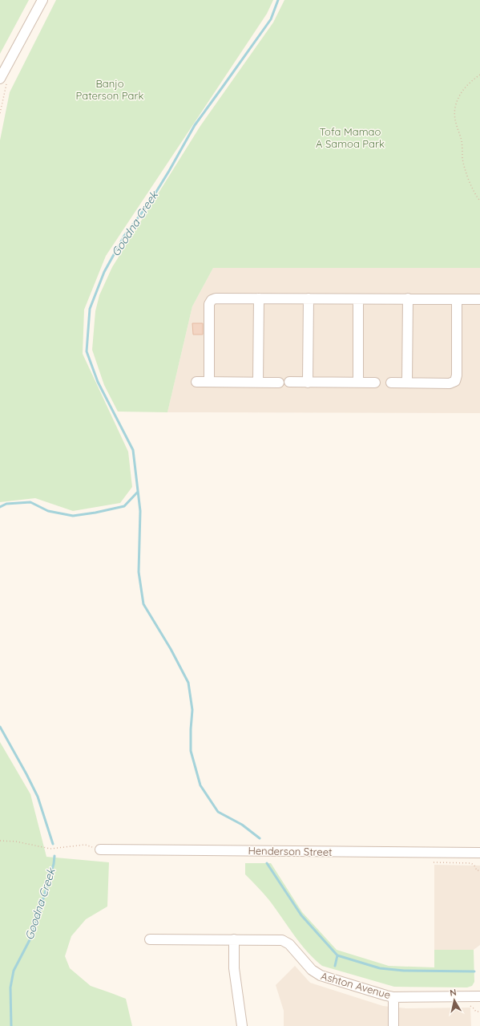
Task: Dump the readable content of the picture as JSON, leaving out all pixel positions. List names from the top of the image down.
{
  "streets": {
    "street": ["Henderson Street", "Ashton Avenue"]
  },
  "water": ["Goodna Creek"],
  "parks": ["Banjo Paterson Park", "Tofa Mamao A Samoa Park"],
  "north": "top"
}
